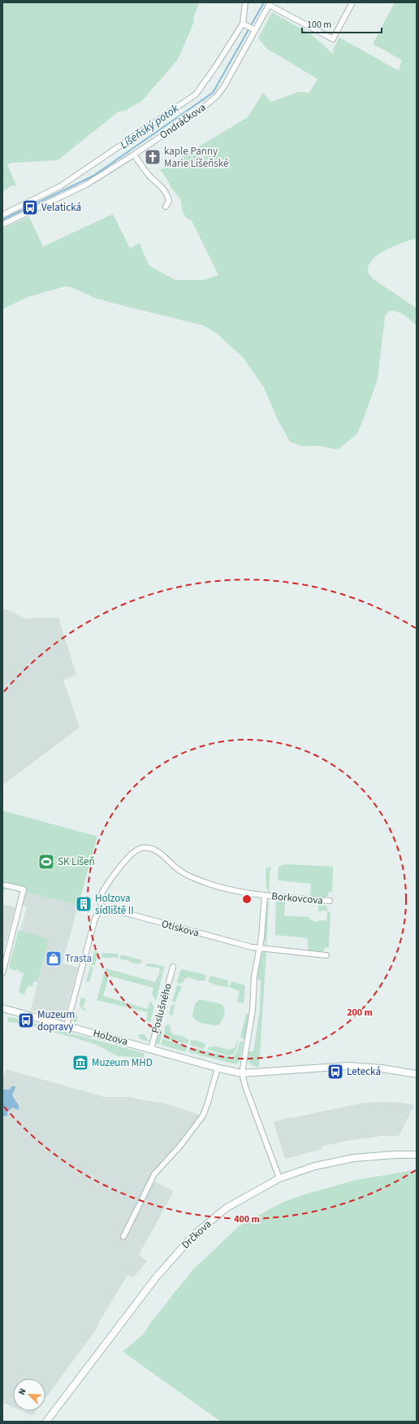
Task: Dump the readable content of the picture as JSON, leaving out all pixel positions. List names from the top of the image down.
{
  "streets": {
    "street": [
      "Ondráčkova",
      "Borkovcova",
      "Otiskova",
      "Poslušného",
      "Holzova",
      "Drčkova"
    ]
  },
  "crossings": [
    ["Borkovcova", "Otiskova"],
    ["Poslušného", "Holzova"]
  ],
  "water": ["Líšeňský potok"],
  "places": {
    "church": ["kaple Panny Marie Líšeňské"],
    "bus stop": ["Velatická", "Muzeum dopravy", "Letecká"],
    "sports": ["SK Líšeň"],
    "building": ["Holzova sídliště II"],
    "shop": ["Trasta"],
    "museum": ["Muzeum MHD"]
  },
  "scale_bar": "100 m",
  "north": "top left",
  "rings": ["200 m", "400 m"]
}
